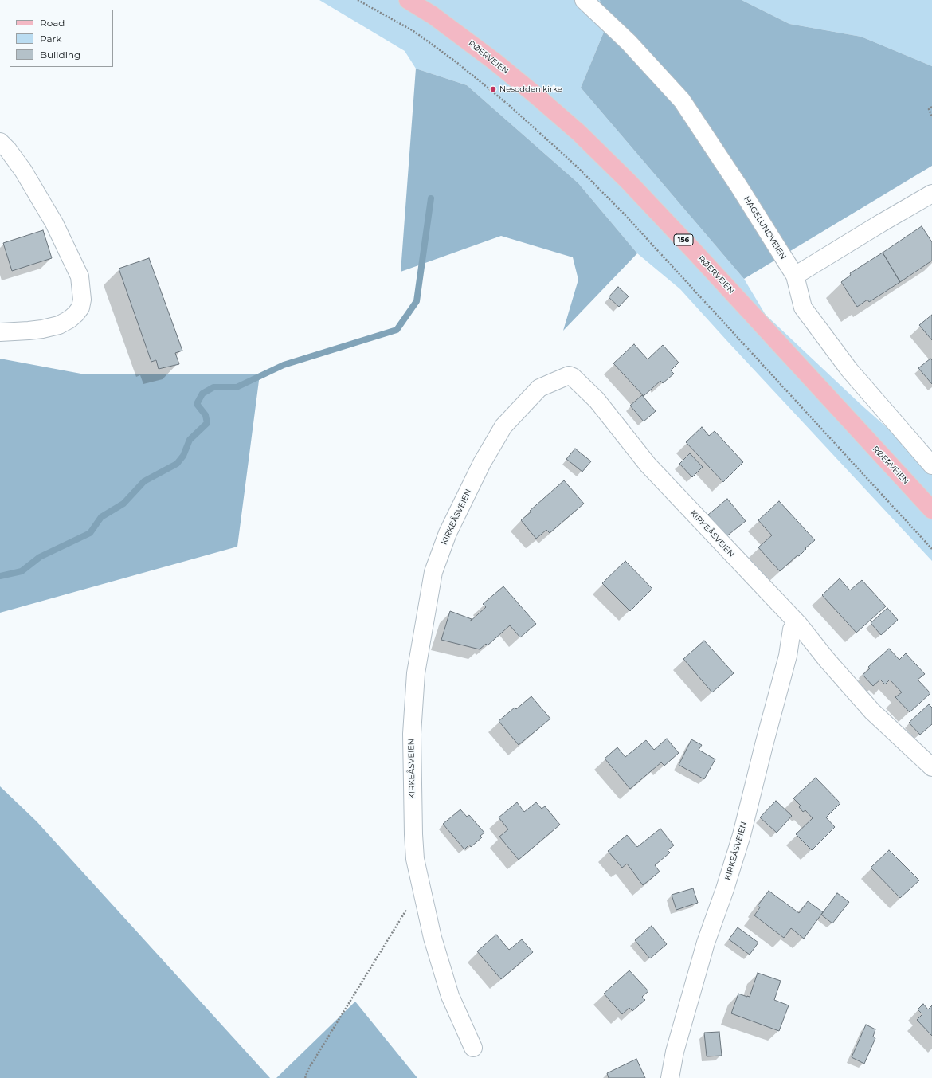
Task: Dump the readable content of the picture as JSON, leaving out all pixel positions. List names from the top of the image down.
{
  "streets": {
    "main road": ["RØERVEIEN", "156"],
    "street": ["HAGELUNDVEIEN", "KIRKEÅSVEIEN"]
  },
  "places": ["Nesodden kirke"],
  "legend": ["Road", "Park", "Building"]
}
